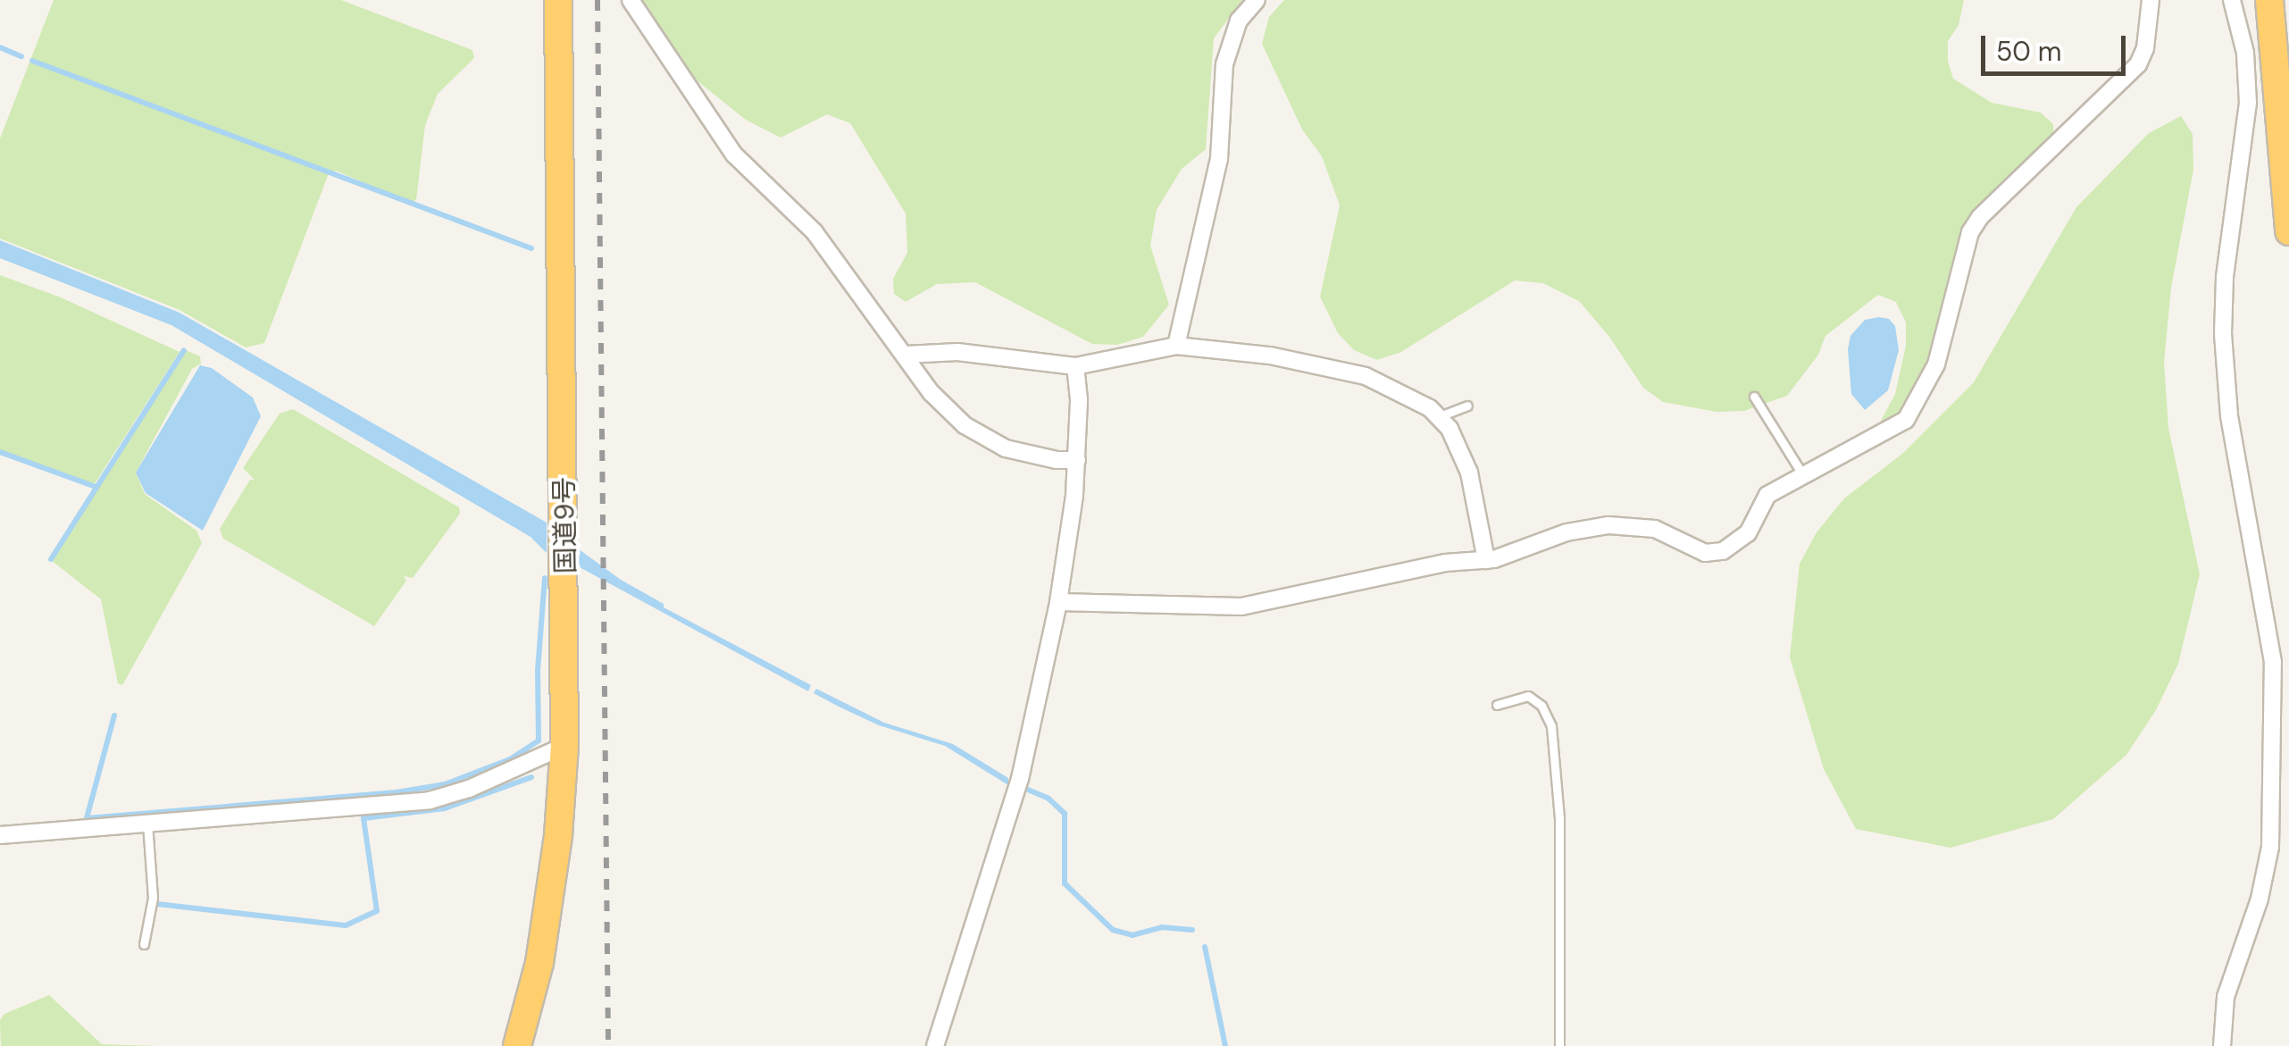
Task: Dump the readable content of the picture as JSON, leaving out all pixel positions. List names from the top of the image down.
{
  "streets": {
    "highway": ["国道9号"]
  },
  "scale_bar": "50 m"
}
